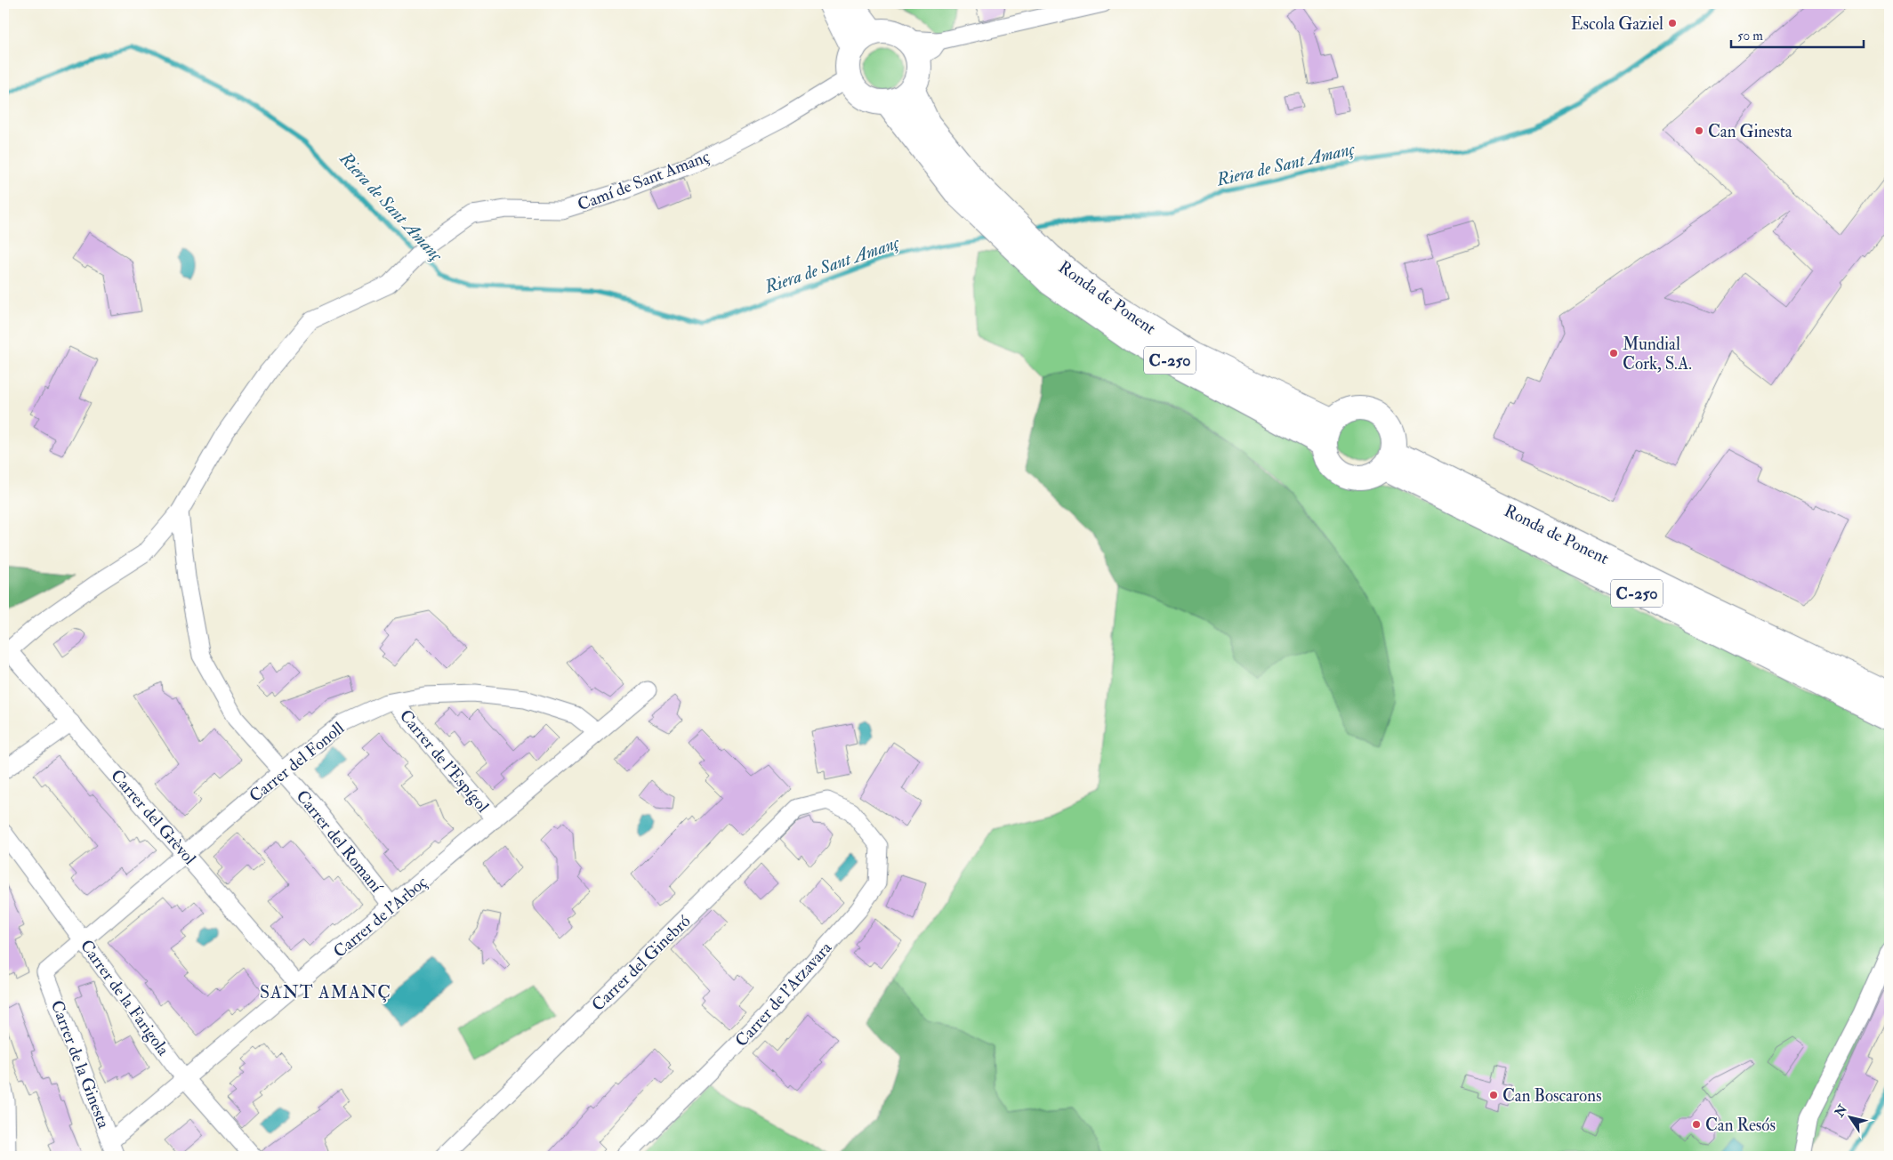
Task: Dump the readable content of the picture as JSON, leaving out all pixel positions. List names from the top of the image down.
{
  "streets": {
    "main road": ["Ronda de Ponent", "C-250"],
    "street": [
      "Camí de Sant Amanç",
      "Carrer de l'Espígol",
      "Carrer del Fonoll",
      "Carrer del Grèvol",
      "Carrer del Romaní",
      "Carrer de l'Arboç",
      "Carrer del Ginebró",
      "Carrer de l'Atzavara",
      "Carrer de la Farigola",
      "Carrer de la Ginesta"
    ]
  },
  "crossings": [
    ["Camí de Sant Amanç", "C-250"],
    ["Camí de Sant Amanç", "Carrer del Grèvol"],
    ["Camí de Sant Amanç", "Carrer del Romaní"],
    ["Ronda de Ponent", "C-250"],
    ["Carrer de l'Espígol", "Carrer del Fonoll"],
    ["Carrer de l'Espígol", "Carrer de l'Arboç"],
    ["Carrer del Fonoll", "Carrer del Grèvol"],
    ["Carrer del Fonoll", "Carrer del Romaní"],
    ["Carrer del Fonoll", "Carrer de l'Arboç"],
    ["Carrer del Fonoll", "Carrer de la Farigola"],
    ["Carrer del Fonoll", "Carrer de la Ginesta"],
    ["Carrer del Grèvol", "Carrer de l'Arboç"],
    ["Carrer del Romaní", "Carrer de l'Arboç"],
    ["Carrer de l'Arboç", "Carrer de la Farigola"],
    ["Carrer de l'Arboç", "Carrer de la Ginesta"],
    ["Carrer del Ginebró", "Carrer de l'Atzavara"]
  ],
  "districts": ["SANT AMANÇ"],
  "water": ["Riera de Sant Amanç"],
  "places": [
    "Escola Gaziel",
    "Can Ginesta",
    "Mundial Cork, S.A.",
    "Can Boscarons",
    "Can Resós"
  ],
  "scale_bar": "50 m",
  "north": "top left"
}
